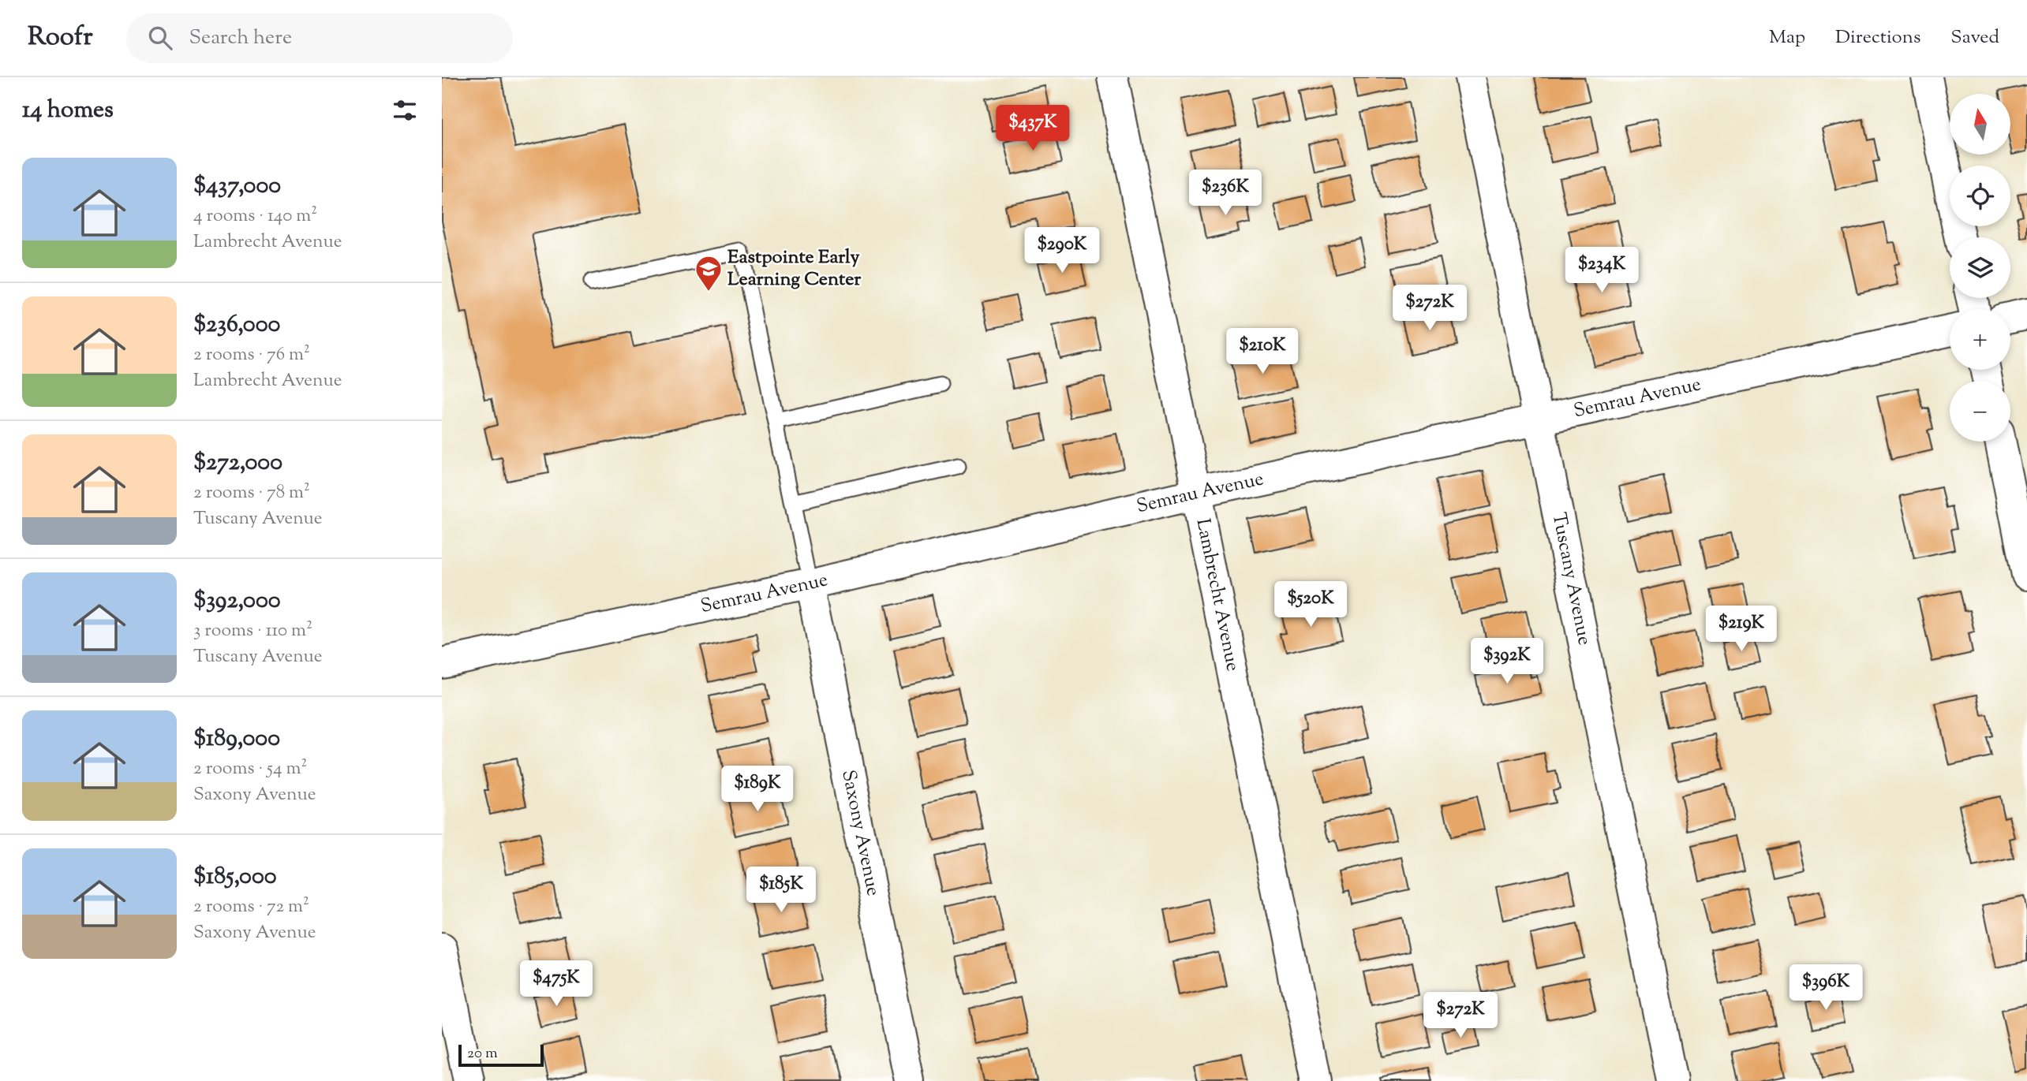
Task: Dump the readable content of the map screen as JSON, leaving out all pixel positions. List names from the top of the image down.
{
  "streets": {
    "street": [
      "Semrau Avenue",
      "Tuscany Avenue",
      "Lambrecht Avenue",
      "Saxony Avenue"
    ]
  },
  "crossings": [
    ["Semrau Avenue", "Tuscany Avenue"],
    ["Semrau Avenue", "Lambrecht Avenue"],
    ["Semrau Avenue", "Saxony Avenue"]
  ],
  "places": {
    "school or university": ["Eastpointe Early Learning Center"]
  },
  "scale_bar": "20 m",
  "north": "top",
  "page": {
    "header": "Roofr",
    "search": "Search here",
    "nav": ["Map", "Directions", "Saved"],
    "heading": "14 homes",
    "map_buttons": ["+", "−"],
    "price": [
      "$437K",
      "$236K",
      "$290K",
      "$234K",
      "$272K",
      "$210K",
      "$520K",
      "$219K",
      "$392K",
      "$189K",
      "$185K",
      "$475K",
      "$396K",
      "$272K"
    ],
    "list": [
      {
        "name": "$437,000",
        "note": "4 rooms · 140 m² · Lambrecht Avenue"
      },
      {
        "name": "$236,000",
        "note": "2 rooms · 76 m² · Lambrecht Avenue"
      },
      {
        "name": "$272,000",
        "note": "2 rooms · 78 m² · Tuscany Avenue"
      },
      {
        "name": "$392,000",
        "note": "3 rooms · 110 m² · Tuscany Avenue"
      },
      {
        "name": "$189,000",
        "note": "2 rooms · 54 m² · Saxony Avenue"
      },
      {
        "name": "$185,000",
        "note": "2 rooms · 72 m² · Saxony Avenue"
      }
    ],
    "scale": "20 m"
  }
}
